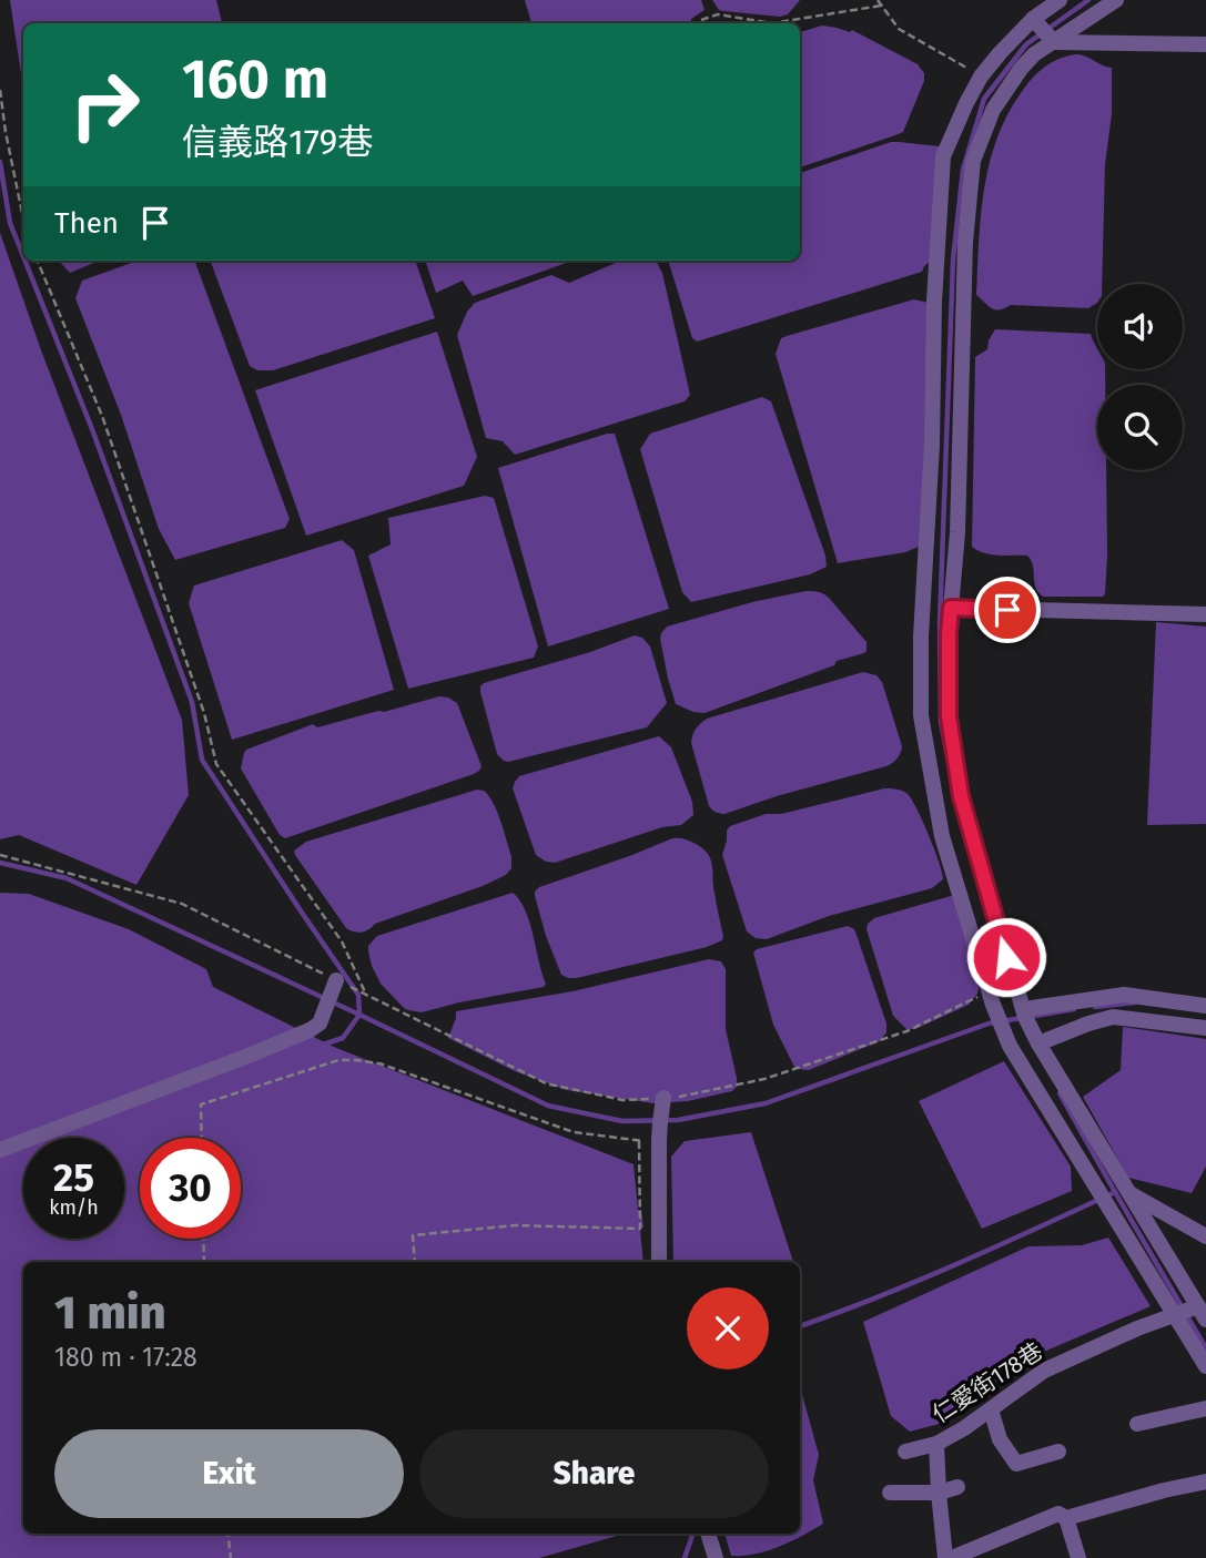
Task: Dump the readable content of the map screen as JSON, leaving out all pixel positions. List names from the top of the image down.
{
  "streets": {
    "street": ["仁愛街178巷"]
  },
  "page": {
    "turn": ["160 m", "信義路179巷"],
    "then": "Then",
    "speed": "25 km/h",
    "limit": "30",
    "heading": ["1 min", "180 m · 17:28"],
    "buttons": ["Exit", "Share"]
  }
}
